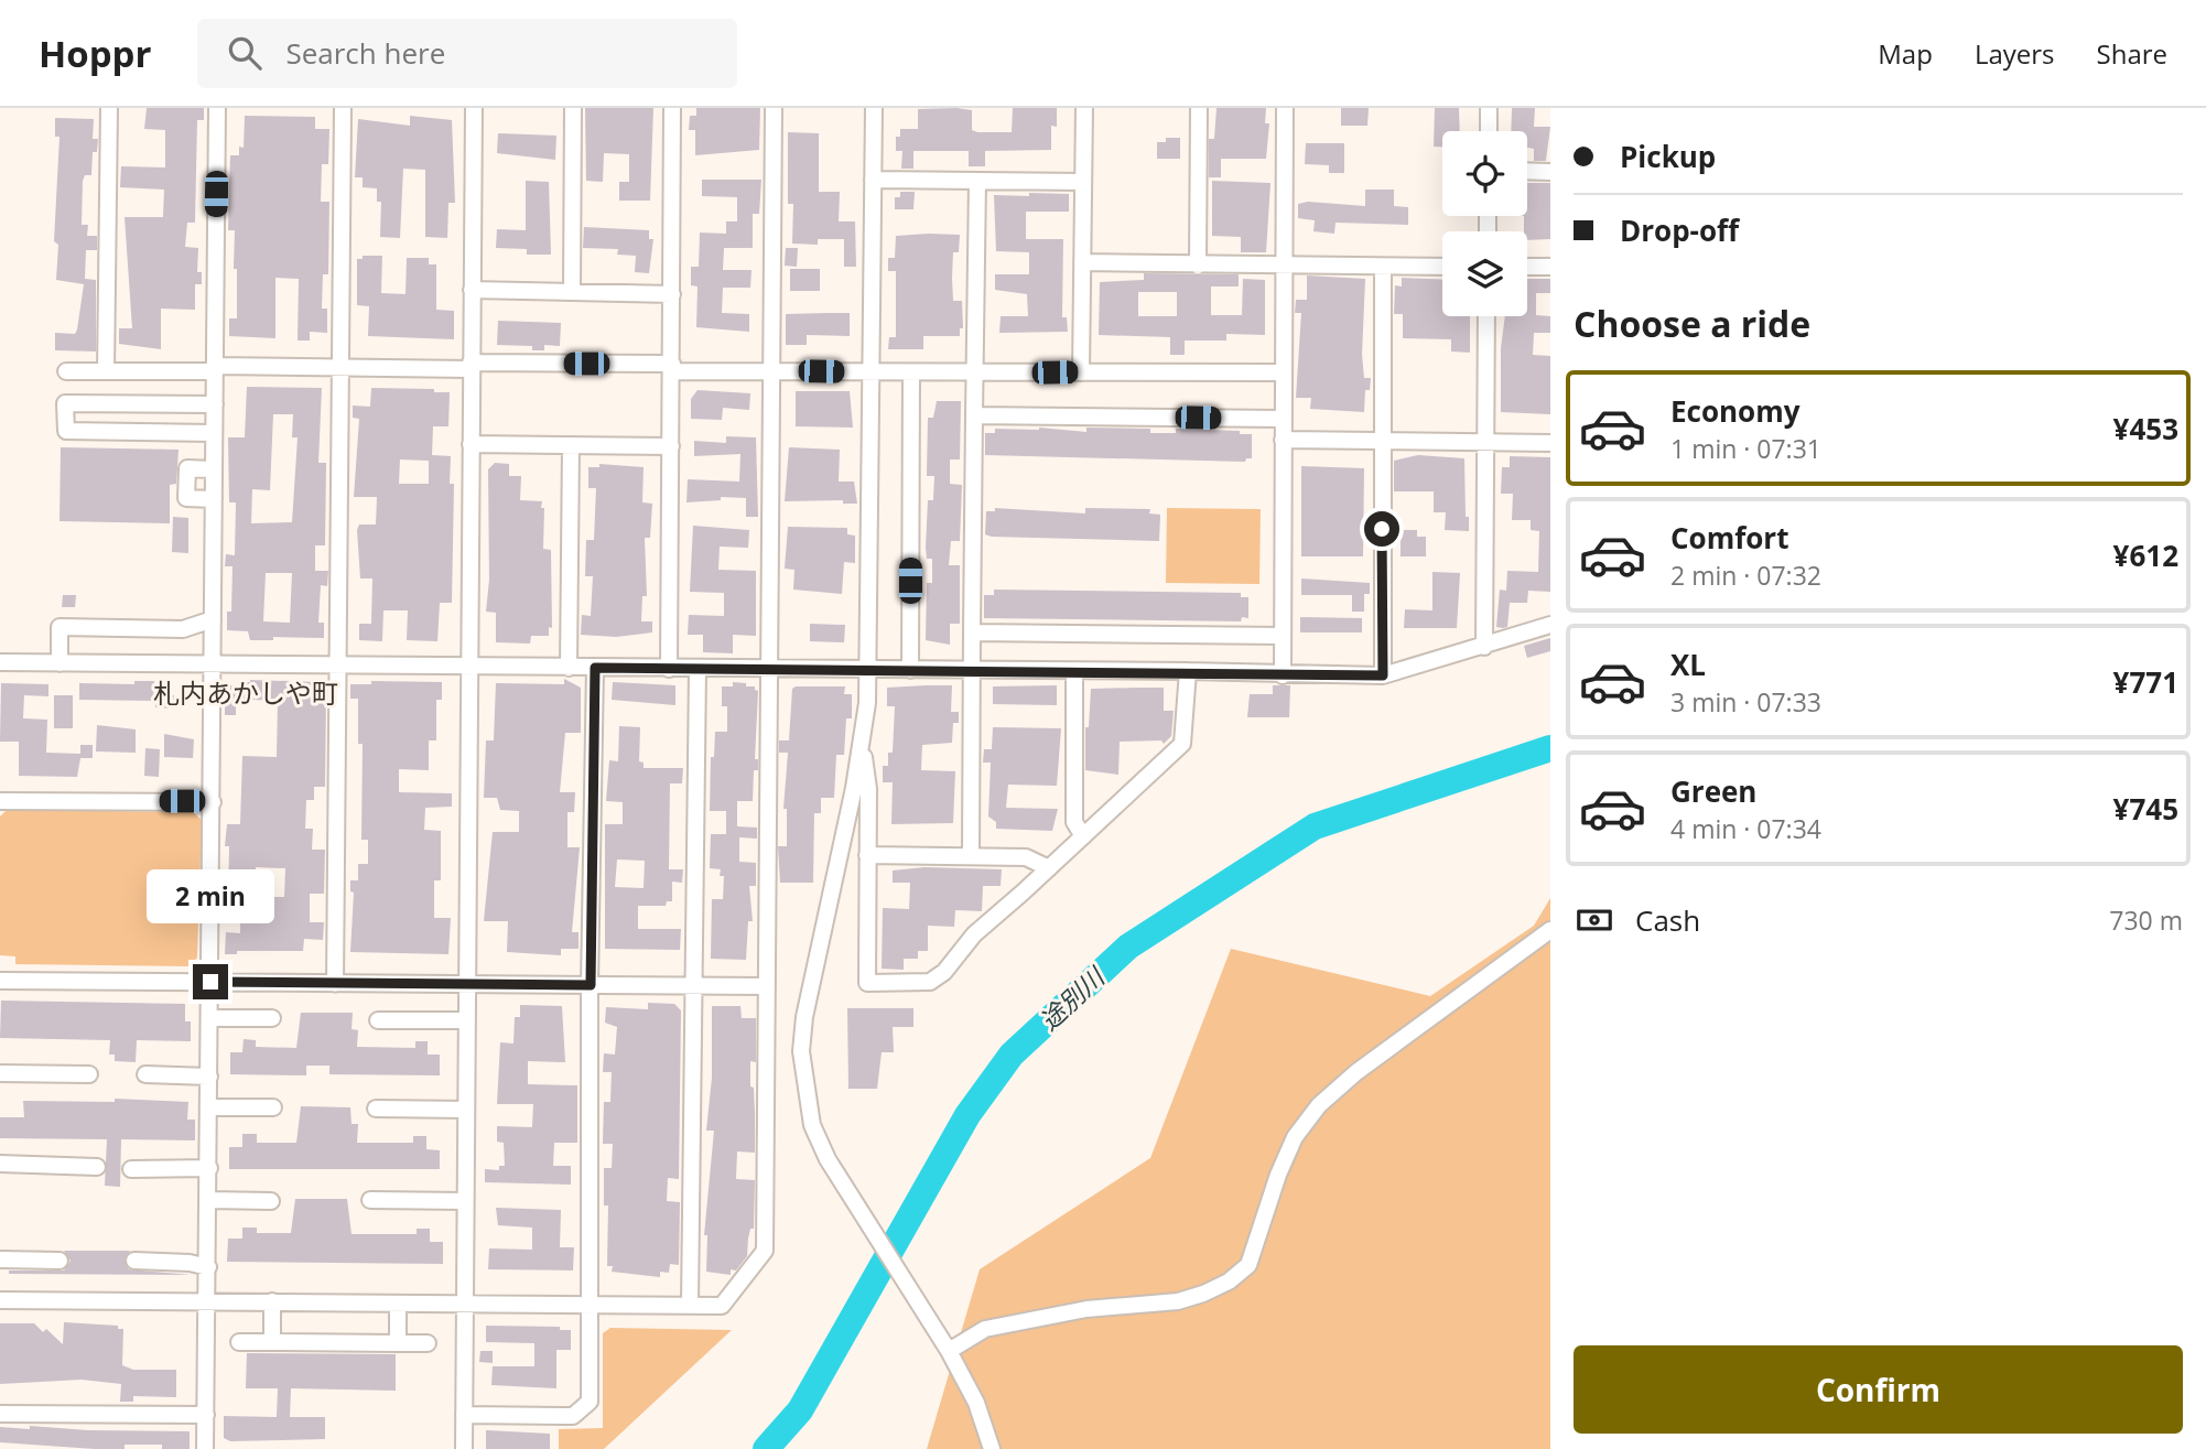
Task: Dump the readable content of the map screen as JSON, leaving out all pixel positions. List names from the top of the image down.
{
  "districts": ["札内あかしや町"],
  "water": ["途別川"],
  "page": {
    "header": "Hoppr",
    "search": "Search here",
    "nav": ["Map", "Layers", "Share"],
    "banner": ["Pickup", "Drop-off"],
    "heading": "Choose a ride",
    "list": [
      {
        "name": "Economy",
        "note": "1 min · 07:31",
        "value": "¥453"
      },
      {
        "name": "Comfort",
        "note": "2 min · 07:32",
        "value": "¥612"
      },
      {
        "name": "XL",
        "note": "3 min · 07:33",
        "value": "¥771"
      },
      {
        "name": "Green",
        "note": "4 min · 07:34",
        "value": "¥745"
      }
    ],
    "bubble": "2 min",
    "pay": ["Cash", "730 m"],
    "buttons": "Confirm"
  }
}
